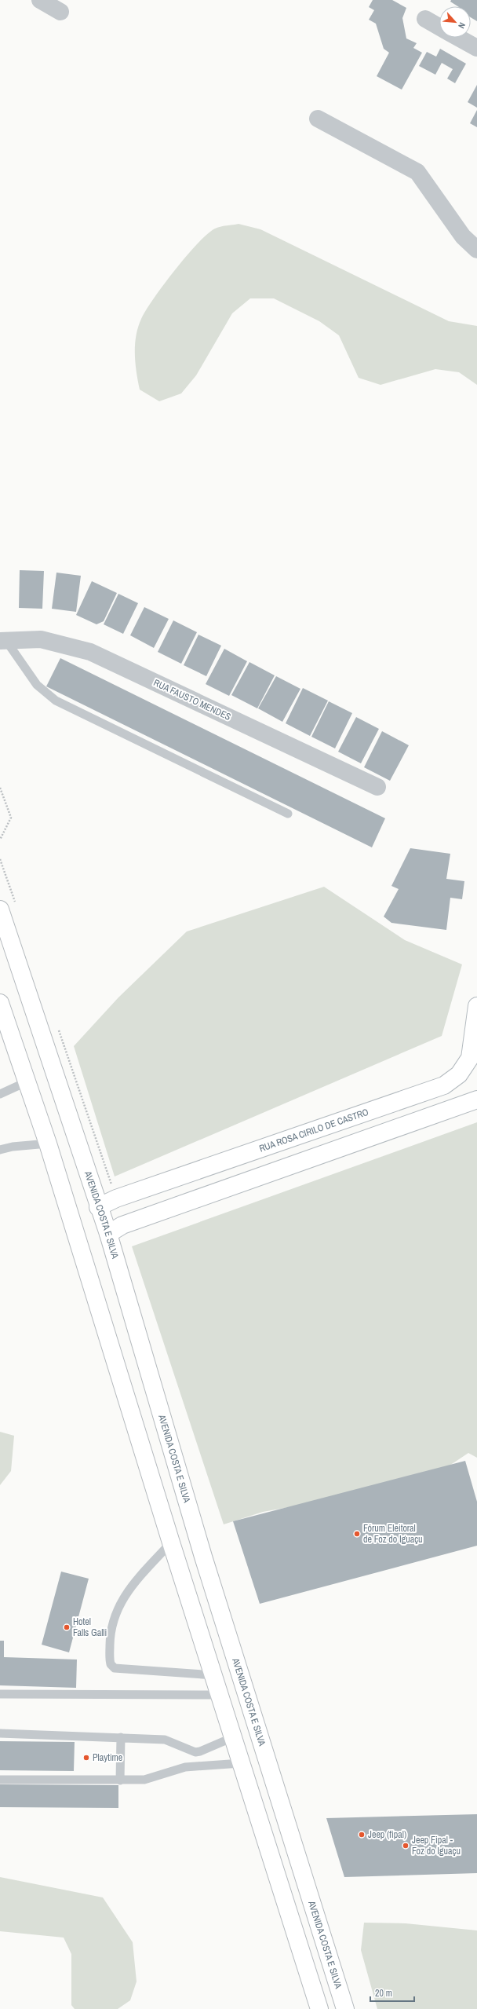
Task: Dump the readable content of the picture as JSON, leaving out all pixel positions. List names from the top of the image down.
{
  "streets": {
    "main road": ["RUA ROSA CIRILO DE CASTRO", "AVENIDA COSTA E SILVA"],
    "street": ["RUA FAUSTO MENDES"]
  },
  "crossings": [
    ["RUA ROSA CIRILO DE CASTRO", "AVENIDA COSTA E SILVA"]
  ],
  "places": [
    "Fórum Eleitoral de Foz do Iguaçu",
    "Hotel Falls Galli",
    "Playtime",
    "Jeep (fipal)",
    "Jeep Fipal - Foz do Iguaçu"
  ],
  "scale_bar": "20 m",
  "north": "bottom right"
}
